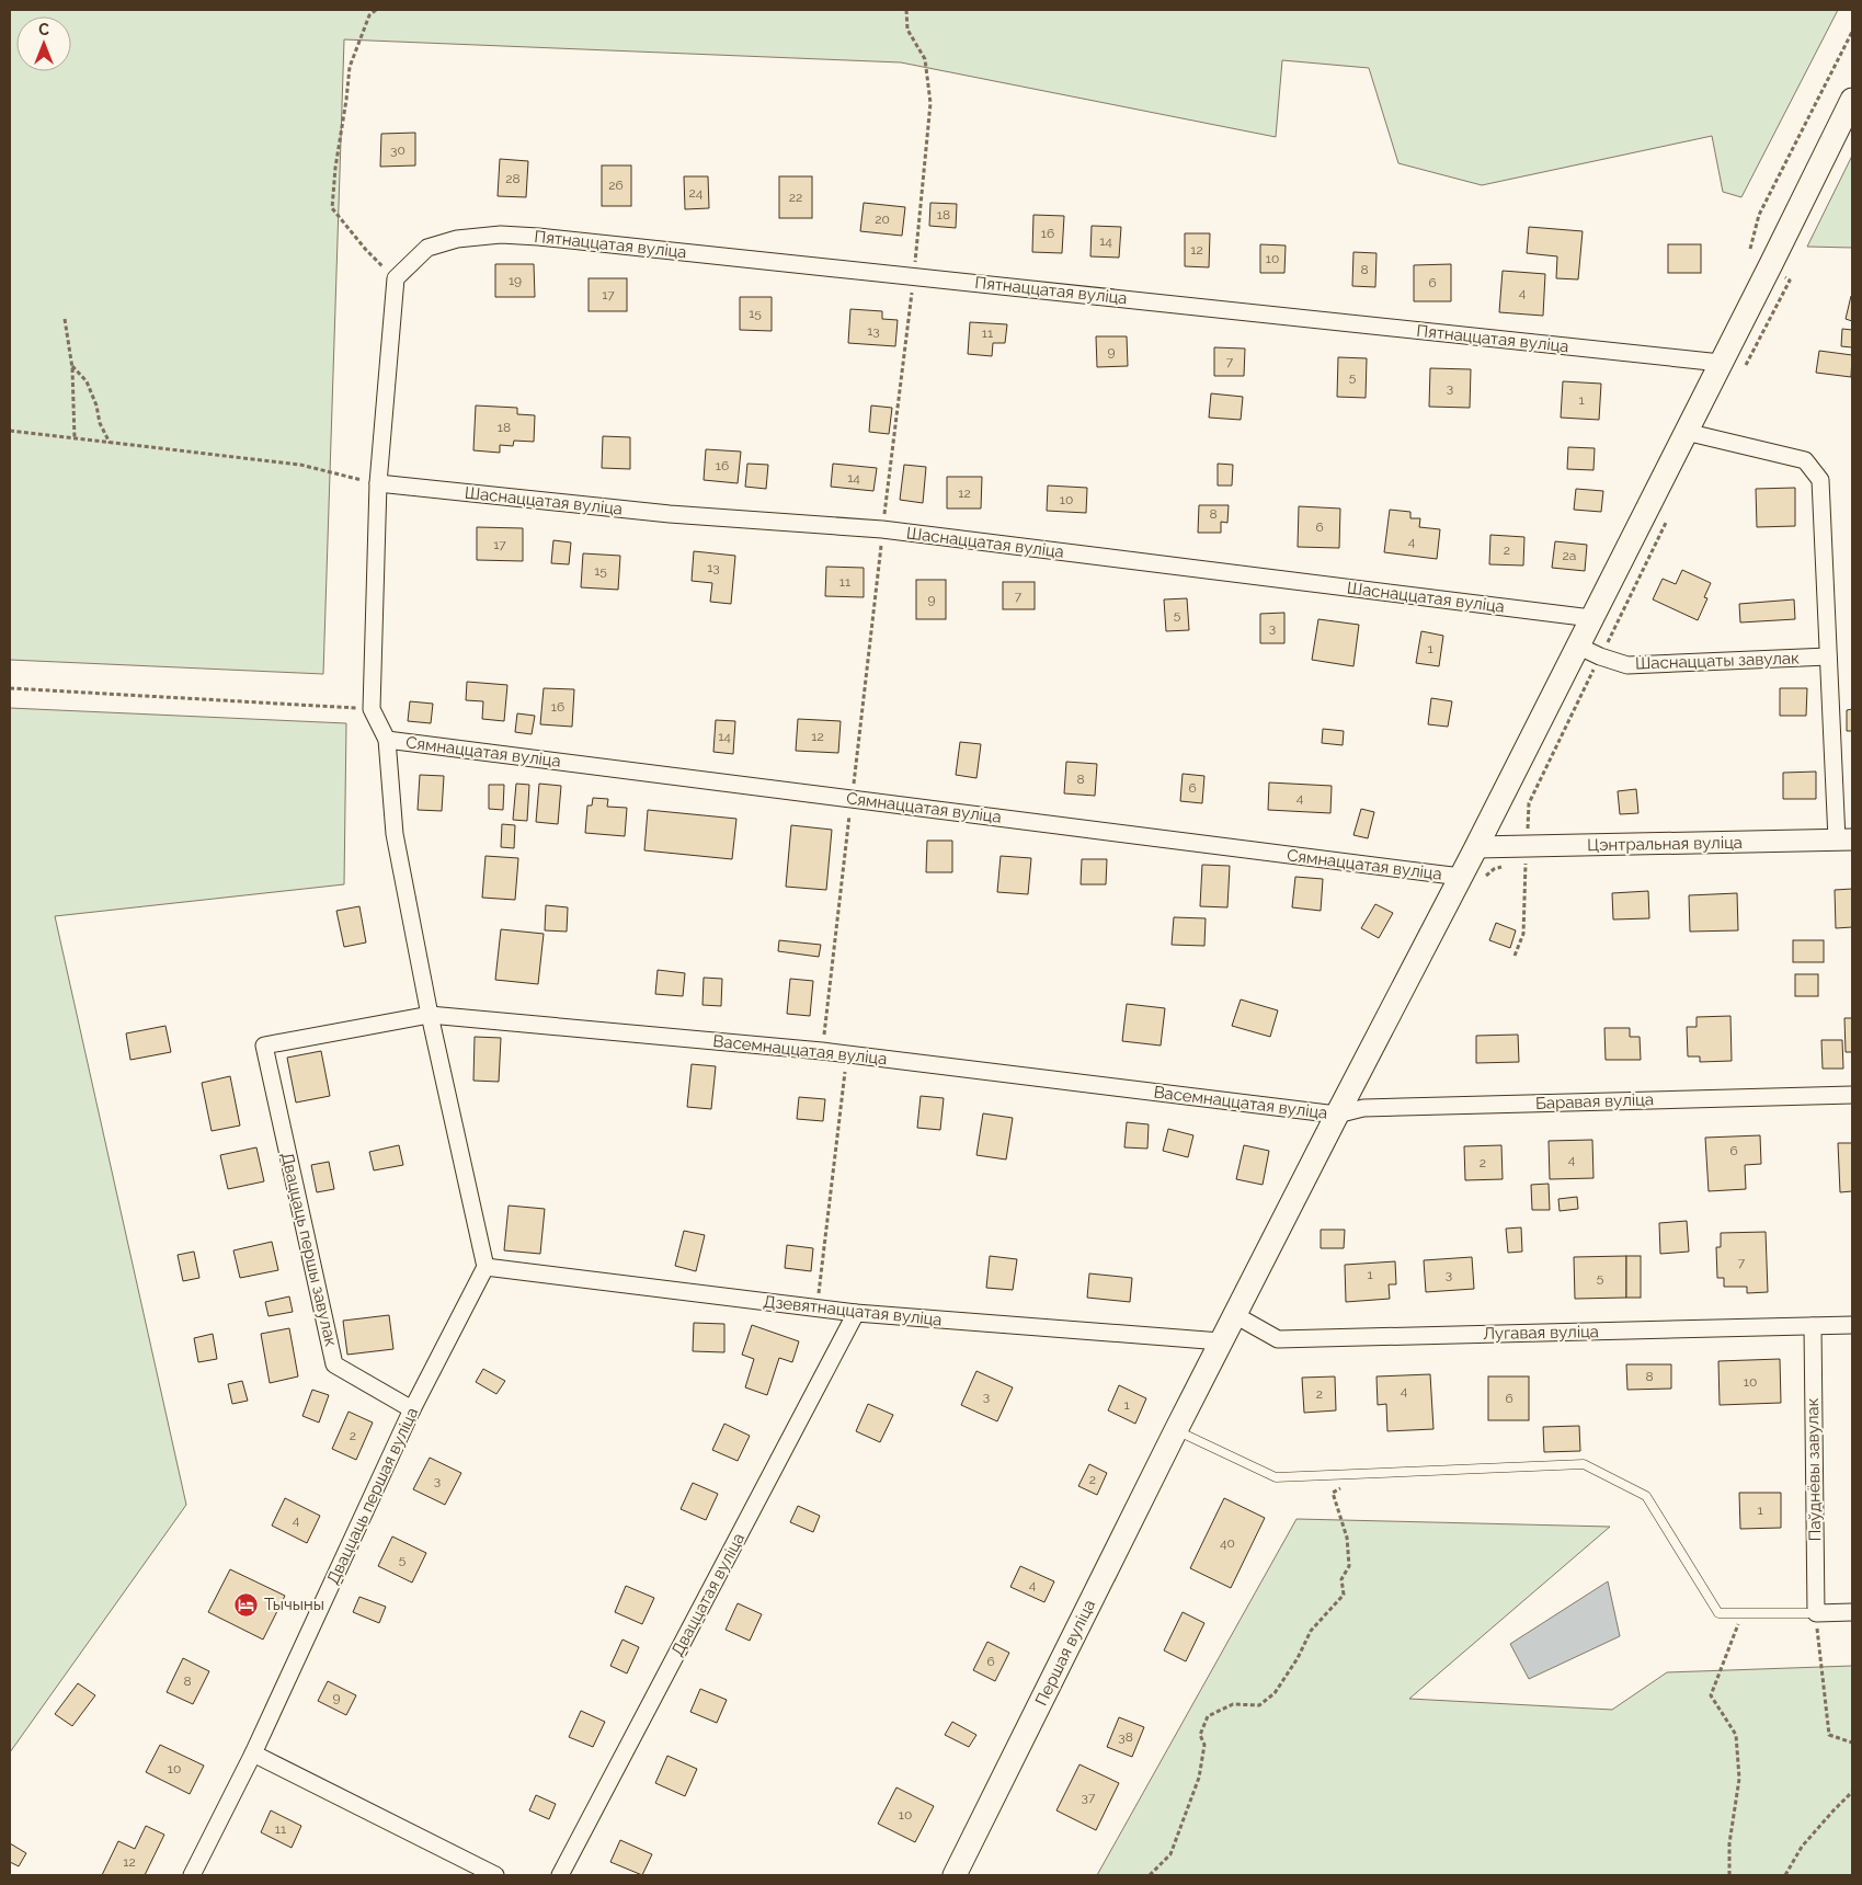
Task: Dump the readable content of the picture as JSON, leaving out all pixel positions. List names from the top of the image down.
{
  "streets": {
    "main road": ["Першая вуліца"],
    "street": [
      "Пятнаццатая вуліца",
      "Шаснаццатая вуліца",
      "Шаснаццаты завулак",
      "Сямнаццатая вуліца",
      "Цэнтральная вуліца",
      "Васемнаццатая вуліца",
      "Баравая вуліца",
      "Дваццаць першы завулак",
      "Дзевятнаццатая вуліца",
      "Лугавая вуліца",
      "Паўднёвы завулак",
      "Дваццаць першая вуліца",
      "Дваццатая вуліца"
    ]
  },
  "crossings": [
    ["Пятнаццатая вуліца", "Першая вуліца"],
    ["Шаснаццатая вуліца", "Першая вуліца"],
    ["Шаснаццаты завулак", "Першая вуліца"],
    ["Сямнаццатая вуліца", "Першая вуліца"],
    ["Цэнтральная вуліца", "Першая вуліца"],
    ["Васемнаццатая вуліца", "Баравая вуліца"],
    ["Васемнаццатая вуліца", "Дваццаць першы завулак"],
    ["Васемнаццатая вуліца", "Першая вуліца"],
    ["Баравая вуліца", "Першая вуліца"],
    ["Дваццаць першы завулак", "Дваццаць першая вуліца"],
    ["Дзевятнаццатая вуліца", "Дваццаць першая вуліца"],
    ["Дзевятнаццатая вуліца", "Дваццатая вуліца"],
    ["Дзевятнаццатая вуліца", "Першая вуліца"],
    ["Лугавая вуліца", "Паўднёвы завулак"],
    ["Лугавая вуліца", "Першая вуліца"]
  ],
  "places": {
    "hotel": ["Тычыны"]
  },
  "house_numbers": [
    "30",
    "28",
    "26",
    "24",
    "22",
    "18",
    "20",
    "16",
    "14",
    "12",
    "10",
    "8",
    "19",
    "6",
    "4",
    "17",
    "15",
    "13",
    "11",
    "9",
    "7",
    "5",
    "3",
    "1",
    "18",
    "16",
    "14",
    "12",
    "10",
    "8",
    "6",
    "4",
    "17",
    "2",
    "2а",
    "13",
    "15",
    "11",
    "7",
    "9",
    "5",
    "3",
    "1",
    "16",
    "14",
    "12",
    "8",
    "6",
    "4",
    "6",
    "4",
    "2",
    "7",
    "1",
    "3",
    "5",
    "8",
    "10",
    "4",
    "2",
    "3",
    "6",
    "1",
    "2",
    "2",
    "3",
    "1",
    "4",
    "40",
    "5",
    "4",
    "6",
    "8",
    "9",
    "38",
    "10",
    "37",
    "10",
    "11",
    "12"
  ],
  "north": "top"
}
